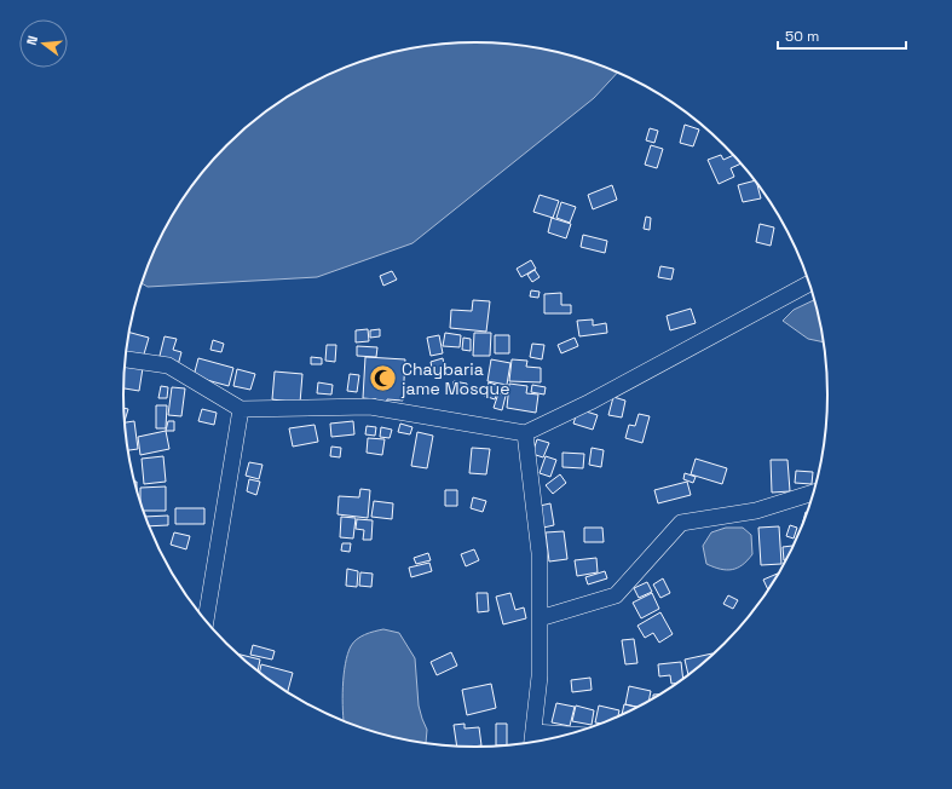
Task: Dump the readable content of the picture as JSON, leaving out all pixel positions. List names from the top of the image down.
{
  "places": {
    "mosque": ["Chaybaria jame Mosque"]
  },
  "scale_bar": "50 m",
  "north": "left"
}
